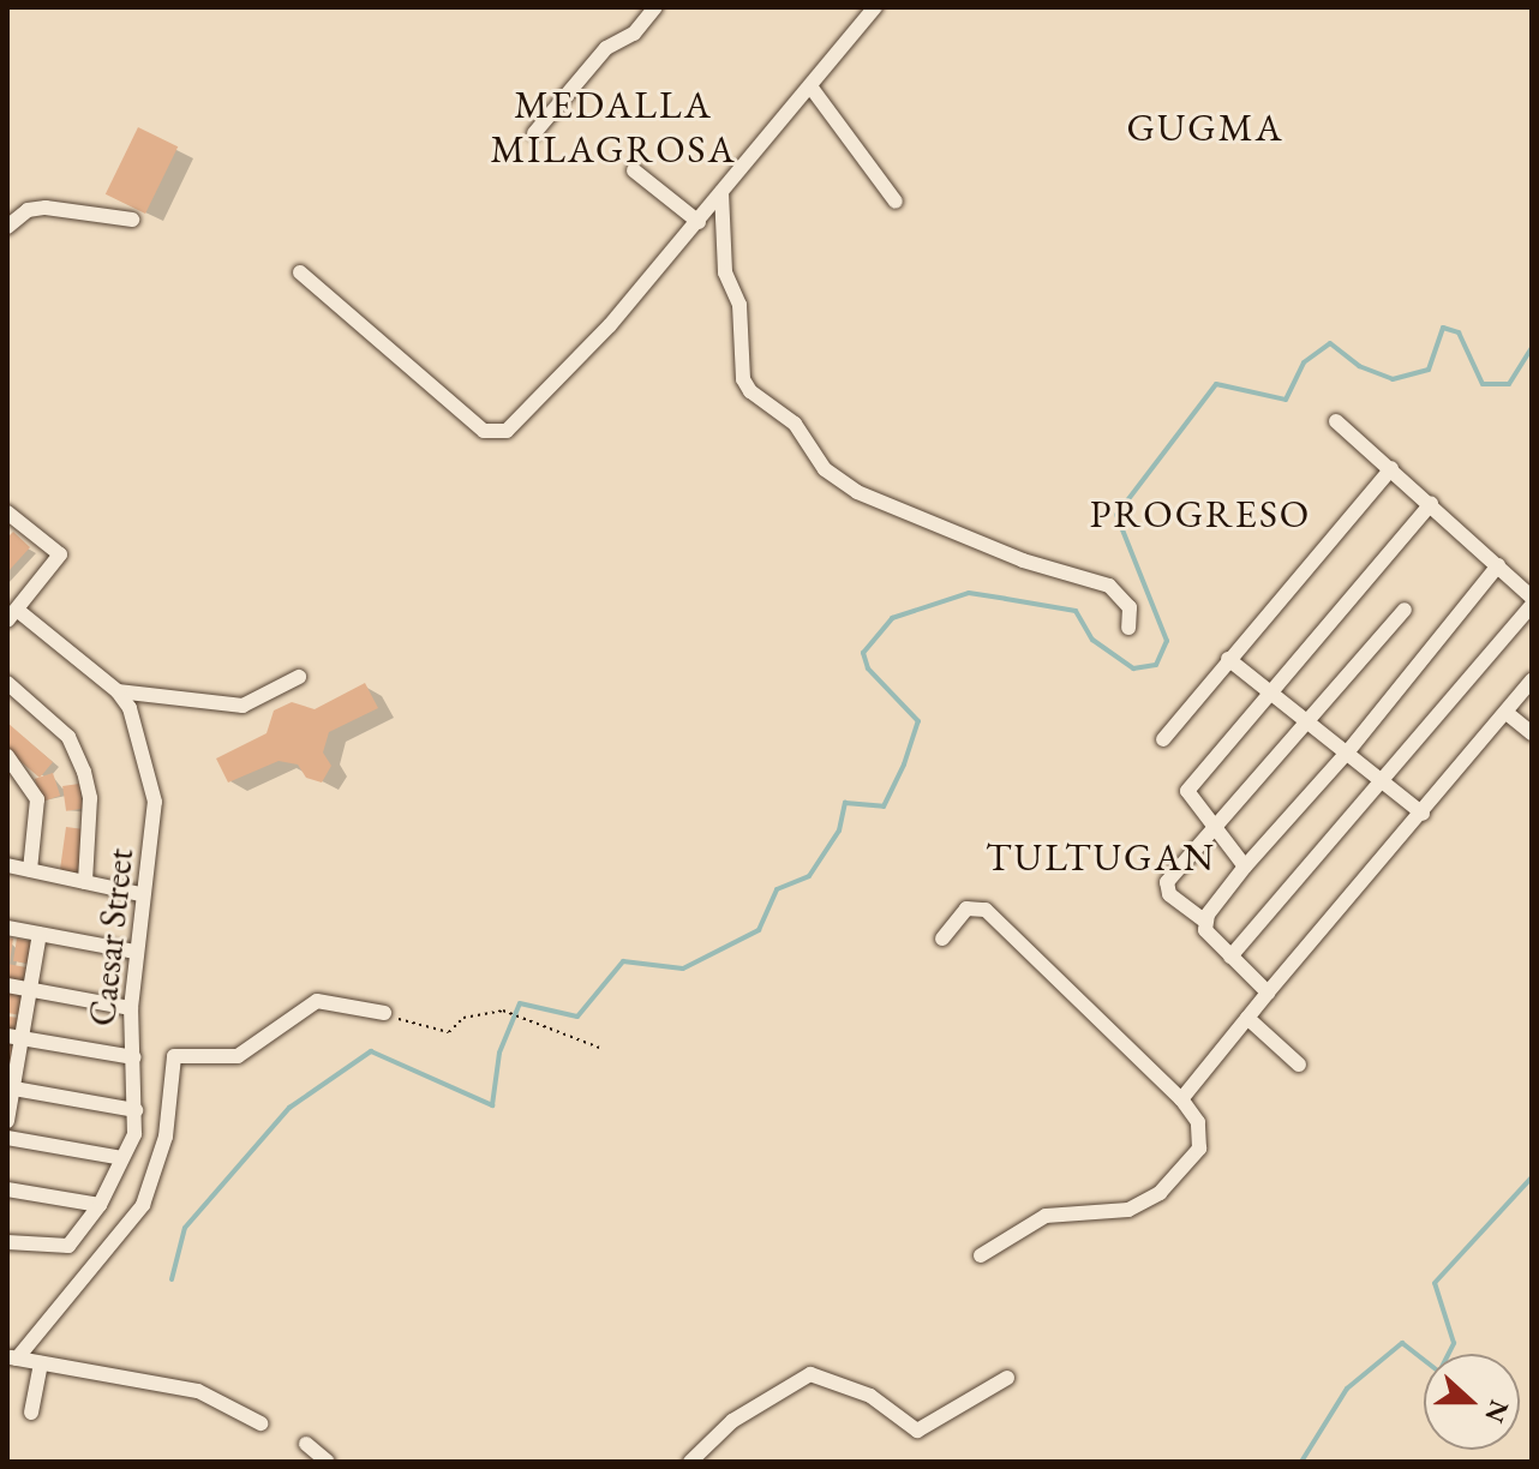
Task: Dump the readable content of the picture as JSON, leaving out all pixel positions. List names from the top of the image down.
{
  "streets": {
    "street": ["Caesar Street"]
  },
  "districts": [
    "MEDALLA MILAGROSA",
    "GUGMA",
    "PROGRESO",
    "TULTUGAN"
  ],
  "north": "right"
}
